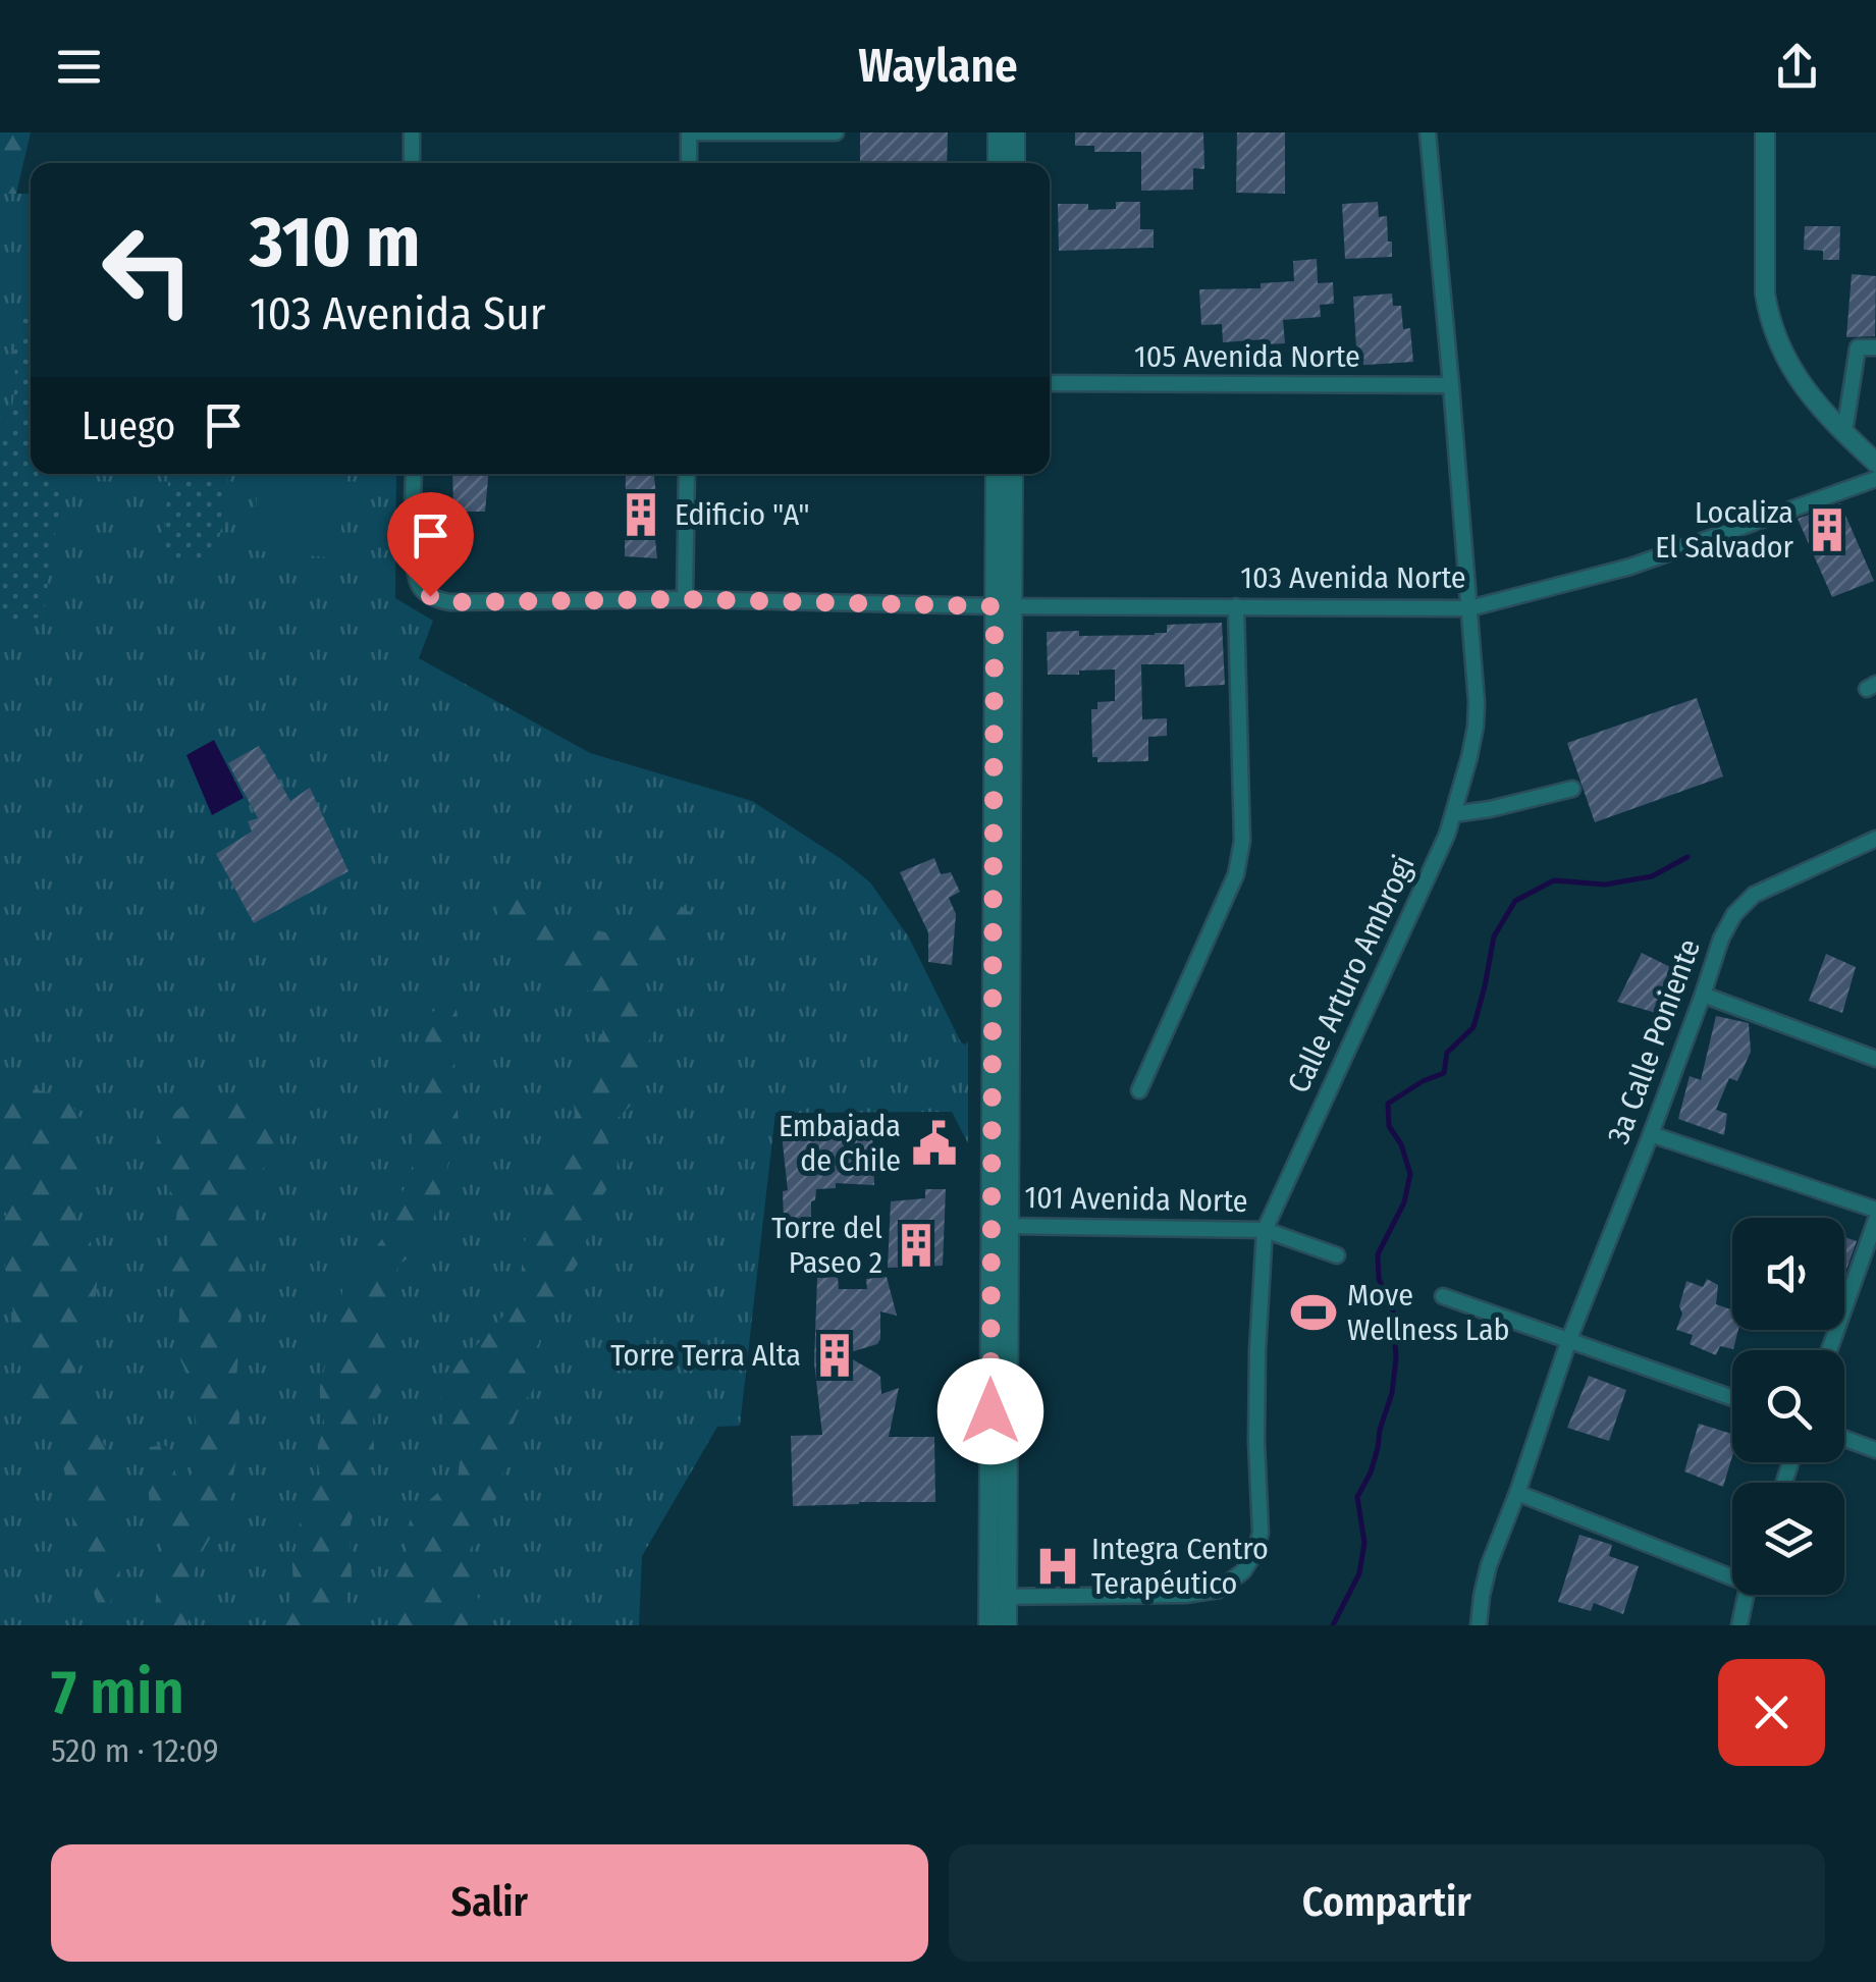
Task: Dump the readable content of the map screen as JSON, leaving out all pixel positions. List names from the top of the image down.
{
  "streets": {
    "street": [
      "105 Avenida Norte",
      "103 Avenida Norte",
      "Calle Arturo Ambrogi",
      "3a Calle Poniente",
      "101 Avenida Norte"
    ]
  },
  "crossings": [
    ["105 Avenida Norte", "Calle Arturo Ambrogi"],
    ["103 Avenida Norte", "Calle Arturo Ambrogi"],
    ["Calle Arturo Ambrogi", "101 Avenida Norte"]
  ],
  "places": {
    "building": [
      "Edificio \"A\"",
      "Localiza El Salvador",
      "Torre del Paseo 2",
      "Torre Terra Alta"
    ],
    "public building": ["Embajada de Chile"],
    "sports": ["Move Wellness Lab"],
    "hospital": ["Integra Centro Terapéutico"]
  },
  "page": {
    "header": "Waylane",
    "turn": ["310 m", "103 Avenida Sur"],
    "then": "Luego",
    "heading": ["7 min", "520 m · 12:09"],
    "buttons": ["Salir", "Compartir"]
  }
}
